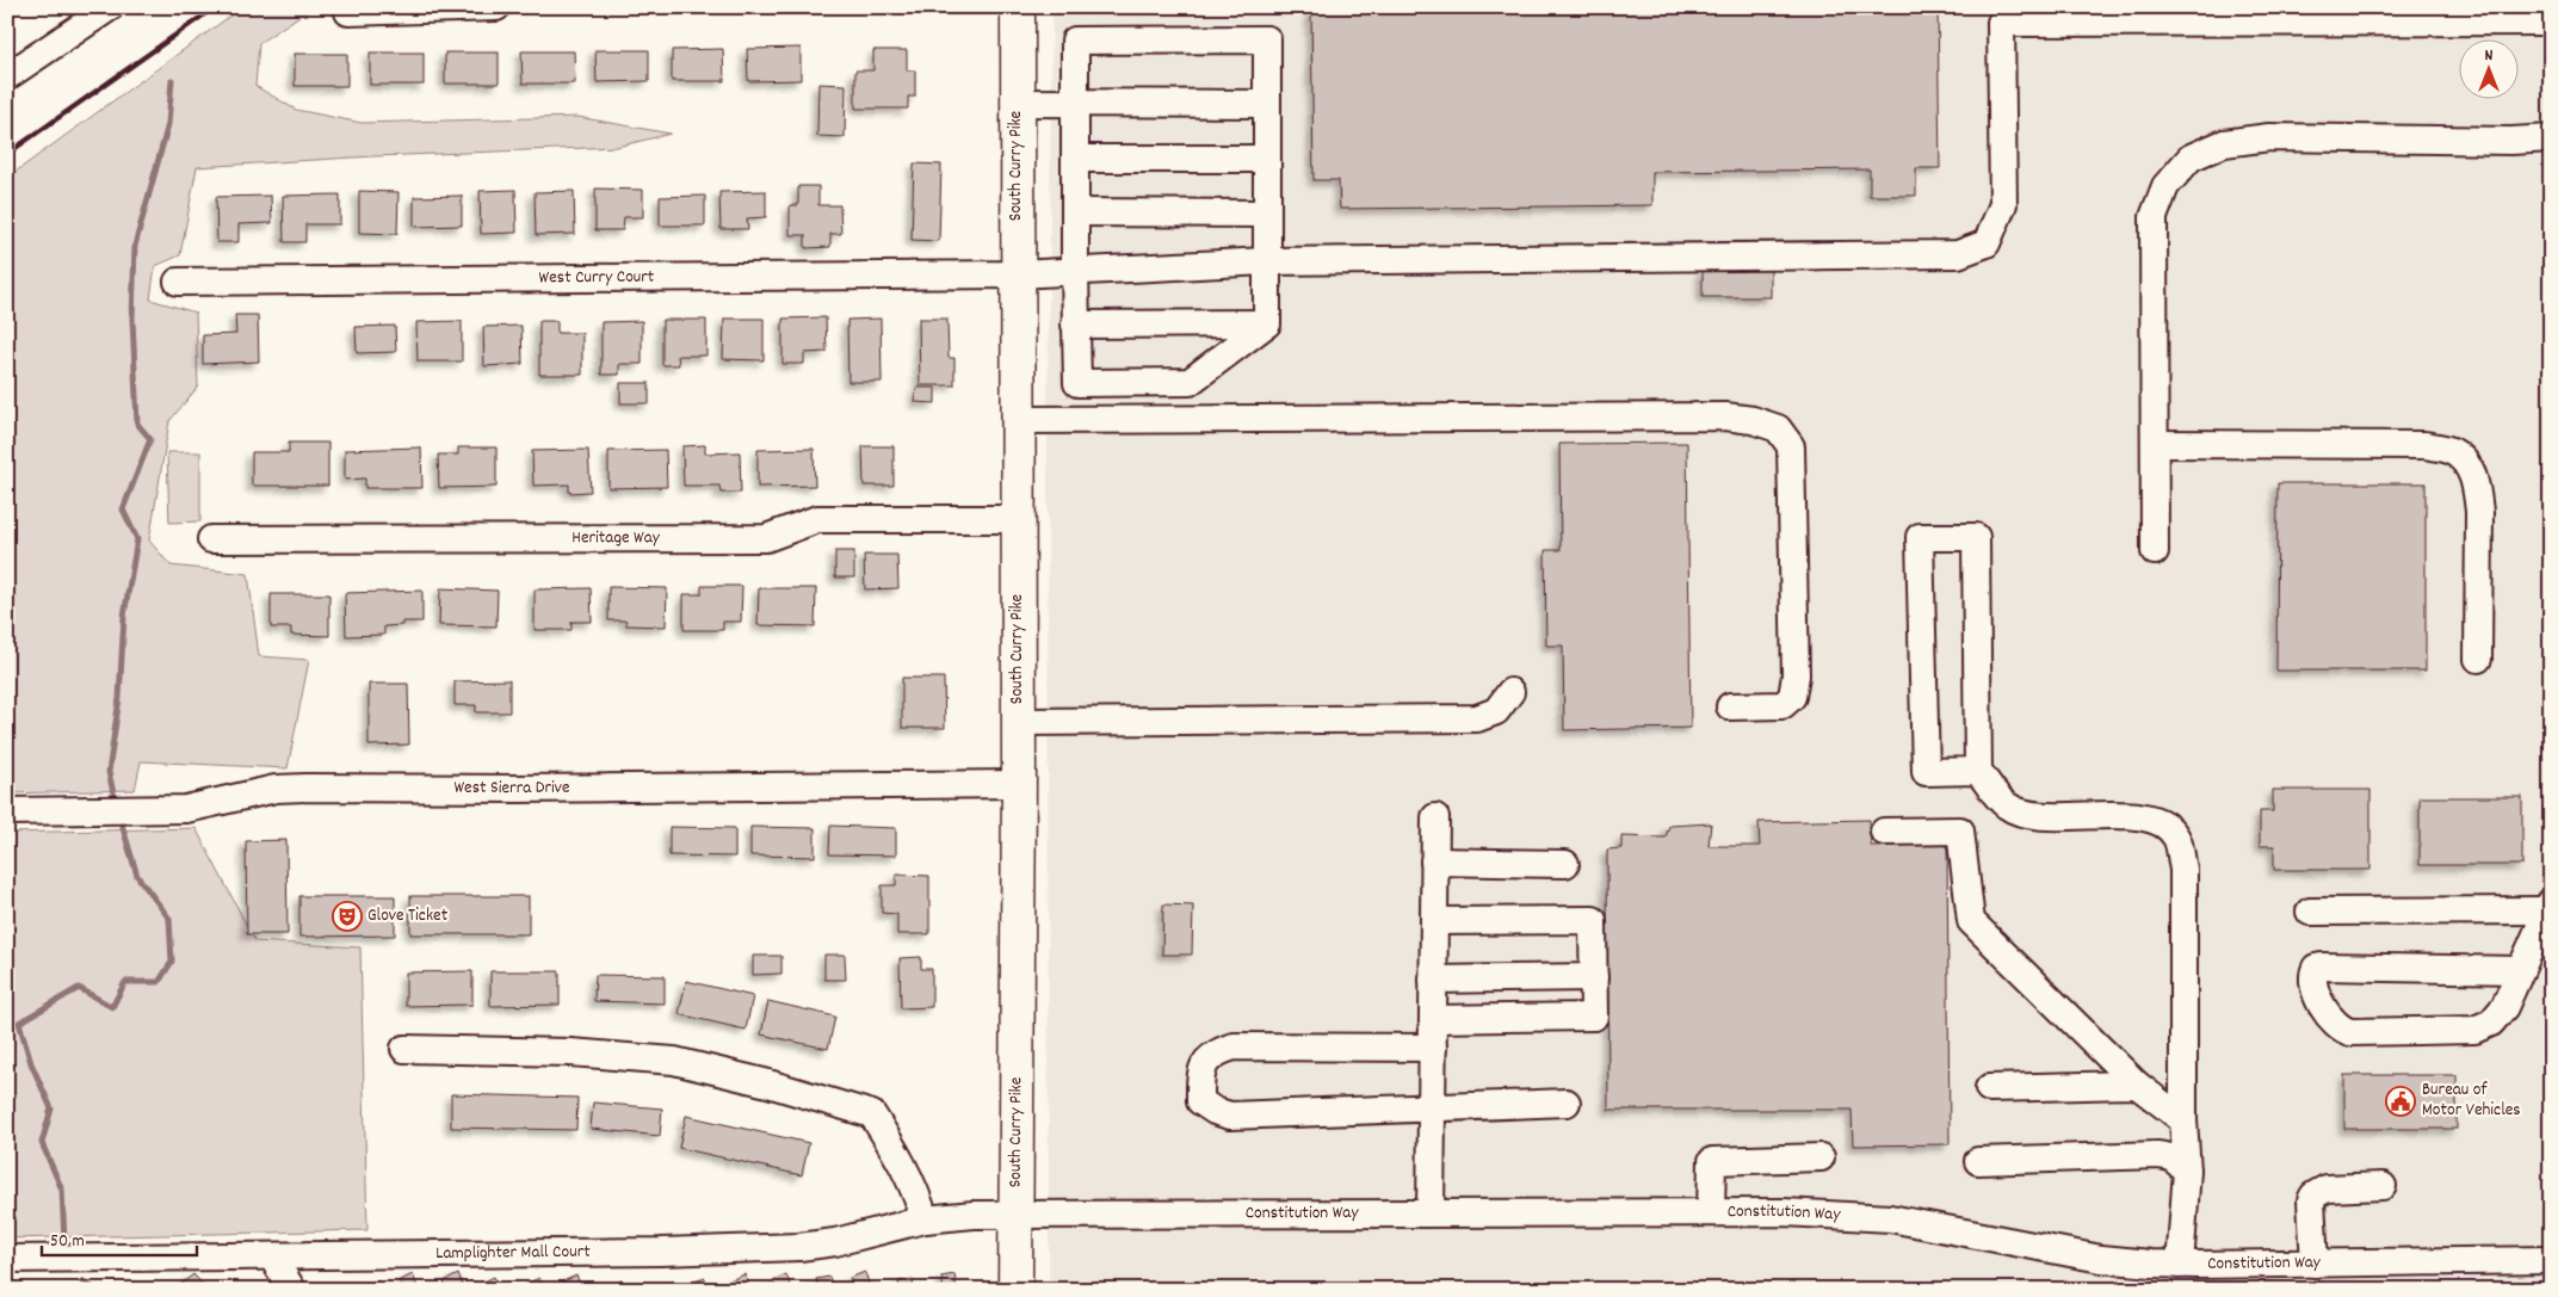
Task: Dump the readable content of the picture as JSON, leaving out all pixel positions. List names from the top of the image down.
{
  "streets": {
    "main road": ["South Curry Pike"],
    "street": [
      "West Curry Court",
      "Heritage Way",
      "West Sierra Drive",
      "Constitution Way",
      "Lamplighter Mall Court"
    ]
  },
  "crossings": [
    ["South Curry Pike", "West Curry Court"],
    ["South Curry Pike", "Heritage Way"],
    ["South Curry Pike", "West Sierra Drive"],
    ["South Curry Pike", "Constitution Way"],
    ["South Curry Pike", "Lamplighter Mall Court"],
    ["Constitution Way", "Lamplighter Mall Court"]
  ],
  "places": {
    "theatre": ["Glove Ticket"],
    "public building": ["Bureau of Motor Vehicles"]
  },
  "scale_bar": "50 m",
  "north": "top"
}
